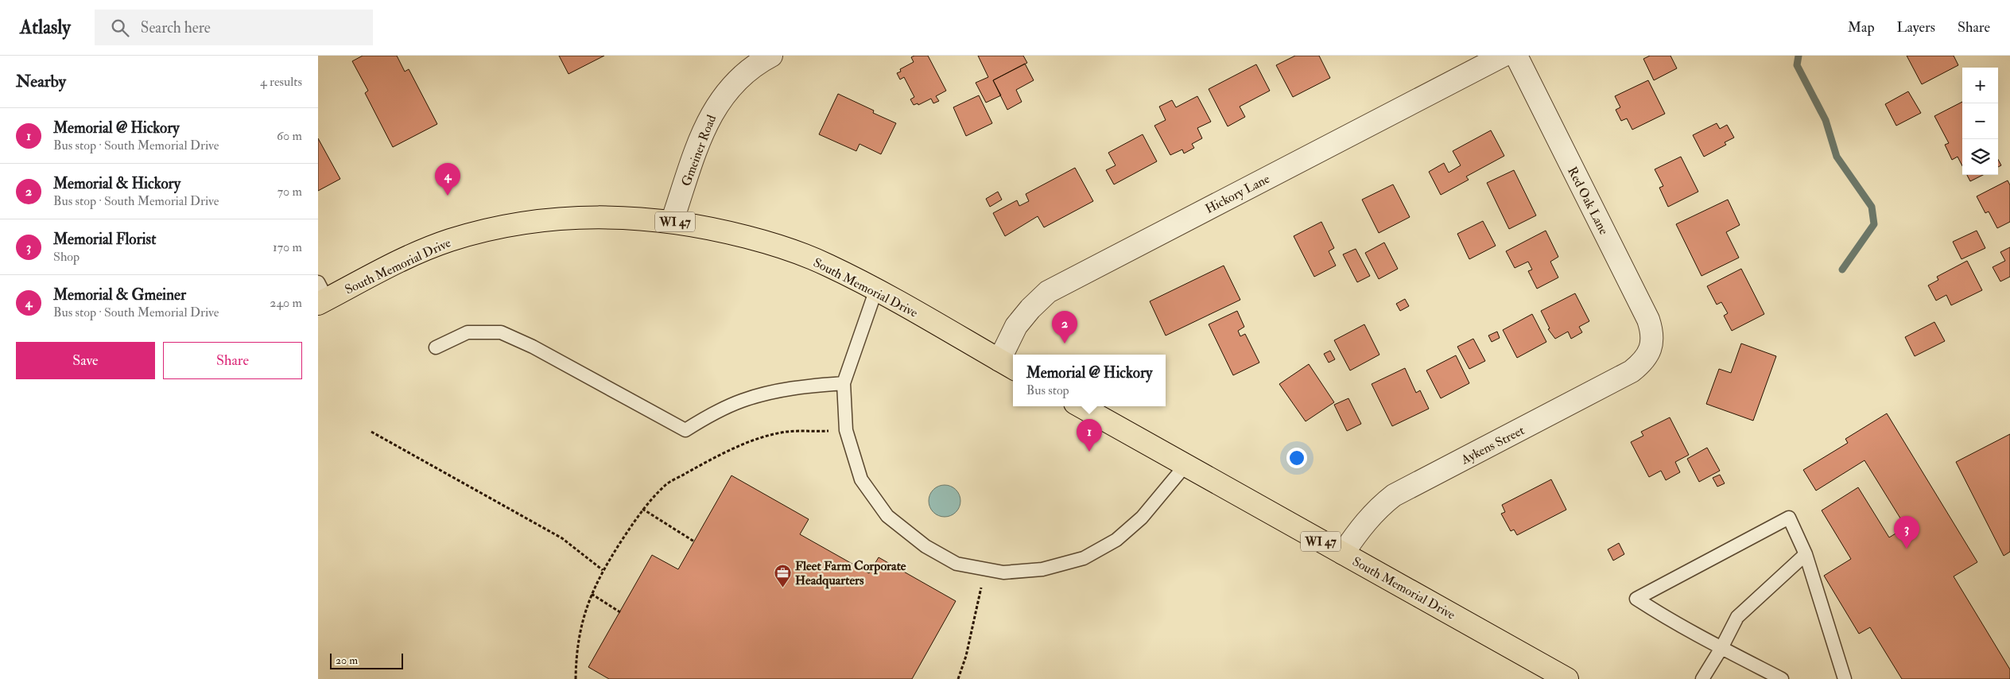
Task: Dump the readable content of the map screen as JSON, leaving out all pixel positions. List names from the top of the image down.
{
  "streets": {
    "main road": ["WI 47", "South Memorial Drive"],
    "street": [
      "Gmeiner Road",
      "Hickory Lane",
      "Red Oak Lane",
      "Aykens Street"
    ]
  },
  "crossings": [
    ["Gmeiner Road", "South Memorial Drive"],
    ["Hickory Lane", "South Memorial Drive"],
    ["Red Oak Lane", "Aykens Street"],
    ["South Memorial Drive", "Aykens Street"]
  ],
  "places": {
    "office": ["Fleet Farm Corporate Headquarters"]
  },
  "scale_bar": "20 m",
  "page": {
    "header": "Atlasly",
    "search": "Search here",
    "nav": ["Map", "Layers", "Share"],
    "heading": ["Nearby", "4 results"],
    "map_buttons": ["+", "−"],
    "list": [
      {
        "mark": "1",
        "name": "Memorial @ Hickory",
        "note": "Bus stop · South Memorial Drive",
        "value": "60 m"
      },
      {
        "mark": "2",
        "name": "Memorial & Hickory",
        "note": "Bus stop · South Memorial Drive",
        "value": "70 m"
      },
      {
        "mark": "3",
        "name": "Memorial Florist",
        "note": "Shop",
        "value": "170 m"
      },
      {
        "mark": "4",
        "name": "Memorial & Gmeiner",
        "note": "Bus stop · South Memorial Drive",
        "value": "240 m"
      }
    ],
    "pins": [
      "4",
      "2",
      "1",
      "3"
    ],
    "buttons": ["Save", "Share"],
    "popup": ["Memorial @ Hickory", "Bus stop"],
    "scale": "20 m"
  }
}
